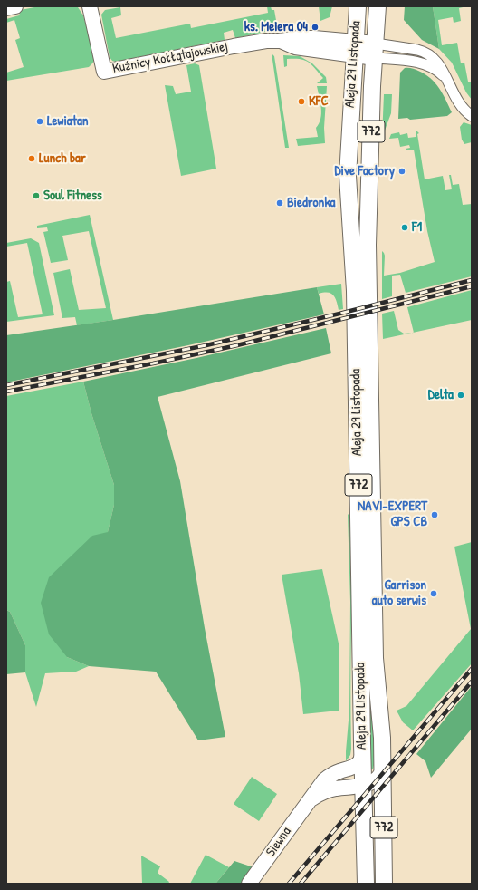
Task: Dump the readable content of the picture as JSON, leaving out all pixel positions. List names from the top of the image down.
{
  "streets": {
    "main road": ["Aleja 29 Listopada", "772"],
    "street": ["Kuźnicy Kołłątajowskiej", "Siewna"]
  },
  "crossings": [
    ["Kuźnicy Kołłątajowskiej", "Aleja 29 Listopada"],
    ["Aleja 29 Listopada", "Siewna"]
  ],
  "places": [
    "ks. Meiera 04",
    "KFC",
    "Lewiatan",
    "Lunch bar",
    "Dive Factory",
    "Soul Fitness",
    "Biedronka",
    "F1",
    "Delta",
    "NAVI-EXPERT GPS CB",
    "Garrison auto serwis"
  ]
}
